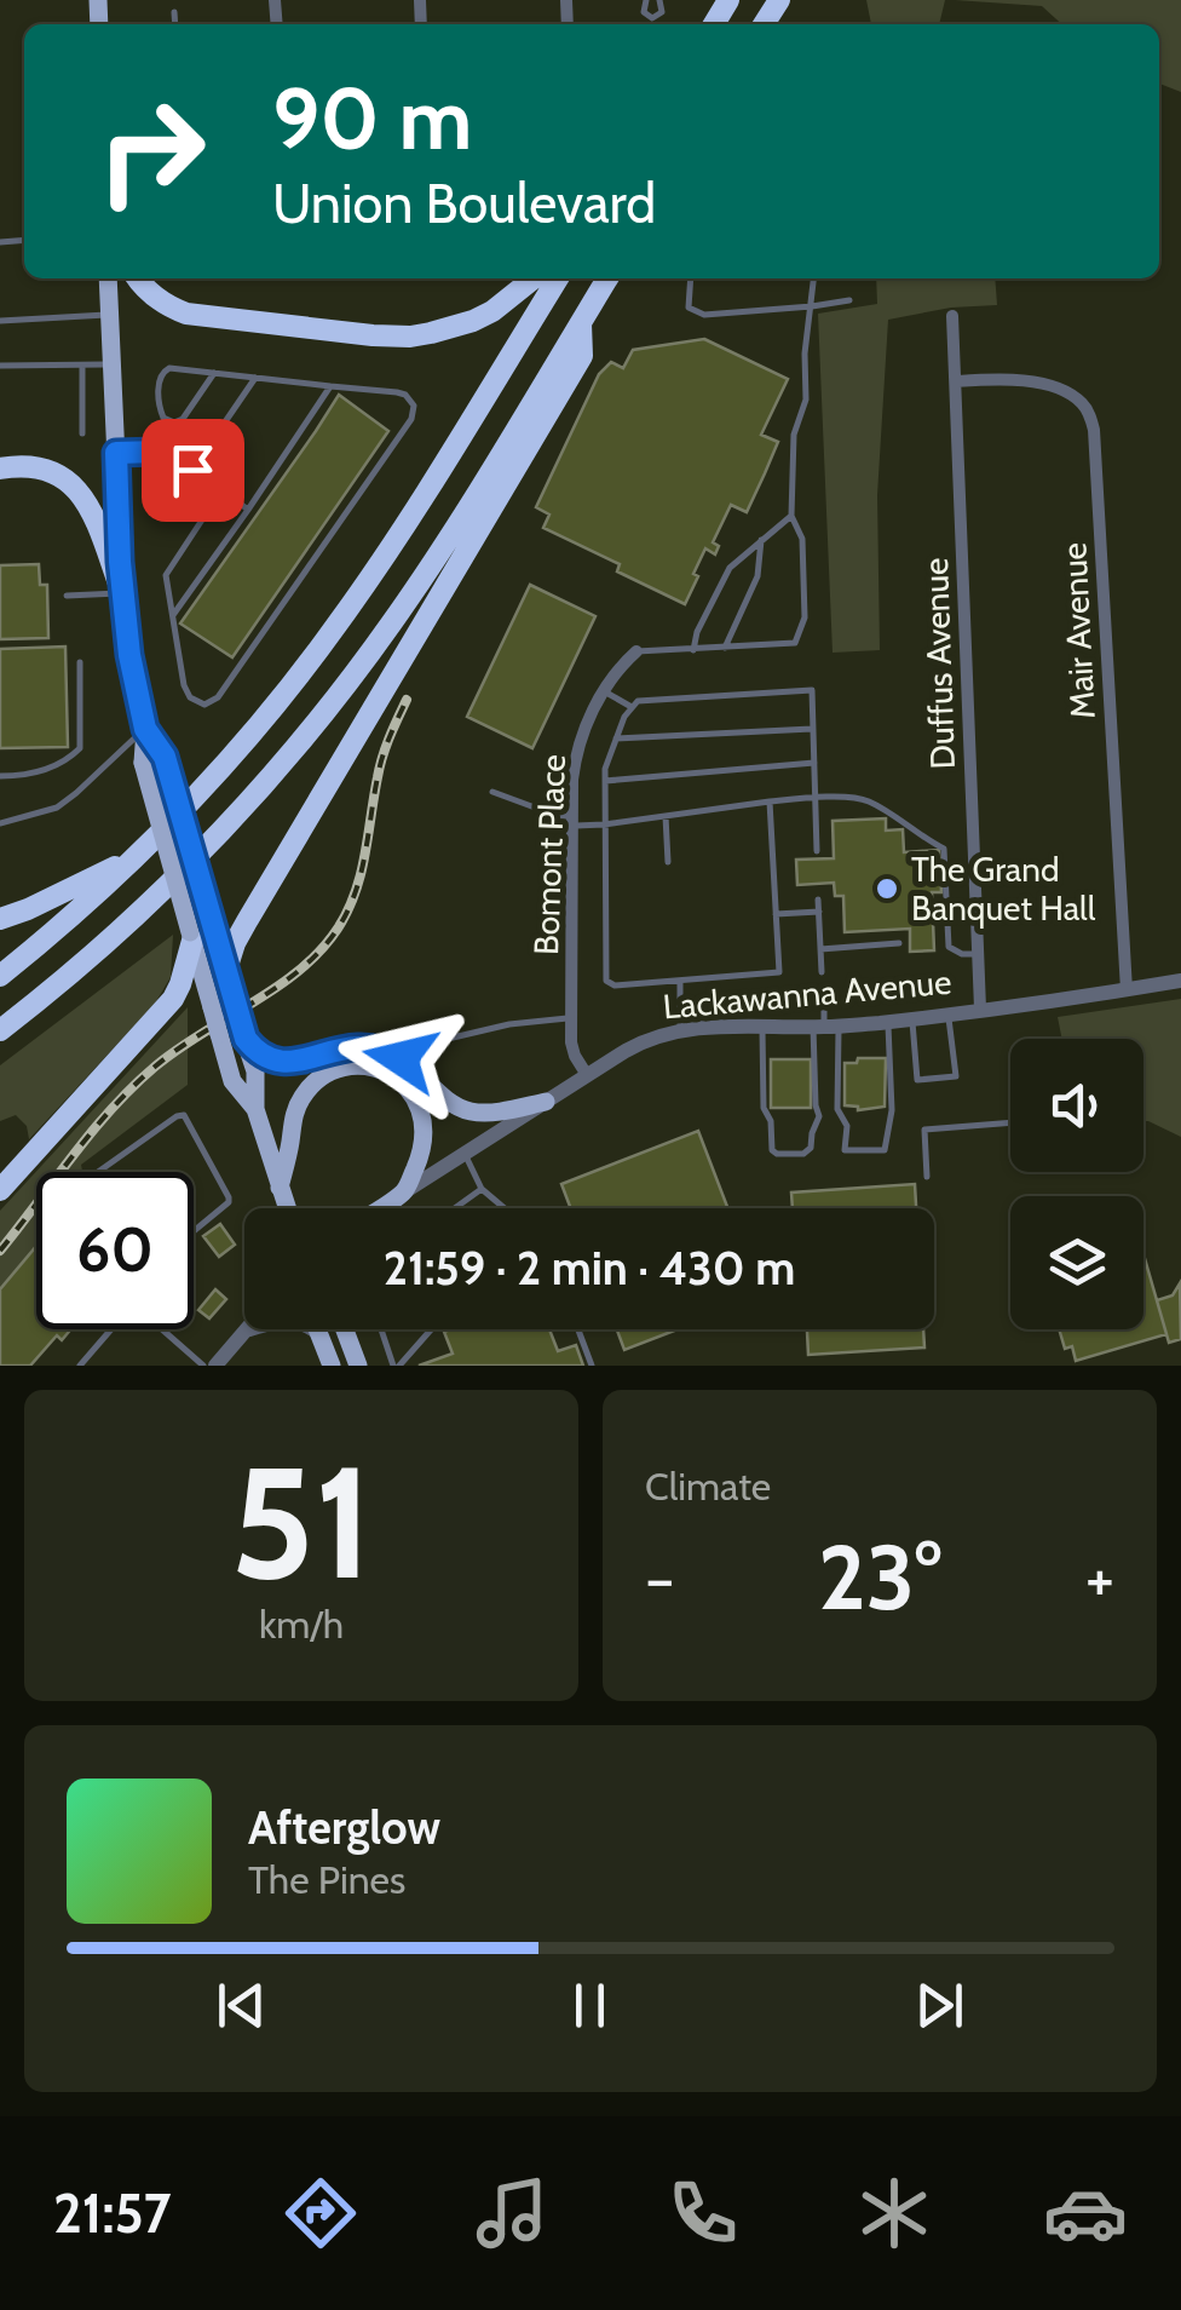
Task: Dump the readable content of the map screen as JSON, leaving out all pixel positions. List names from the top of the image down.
{
  "streets": {
    "main road": ["Lackawanna Avenue"],
    "street": ["Mair Avenue", "Duffus Avenue", "Bomont Place"]
  },
  "crossings": [
    ["Mair Avenue", "Duffus Avenue"],
    ["Mair Avenue", "Lackawanna Avenue"],
    ["Duffus Avenue", "Lackawanna Avenue"],
    ["Bomont Place", "Lackawanna Avenue"]
  ],
  "places": ["The Grand Banquet Hall"],
  "page": {
    "turn": ["90 m", "Union Boulevard"],
    "limit": "60",
    "trip": "21:59 · 2 min · 430 m",
    "tile": [
      ["51", "km/h"],
      "Climate"
    ],
    "heat": ["−", "23°", "+"],
    "song": ["Afterglow", "The Pines"],
    "tabs": "21:57"
  }
}
